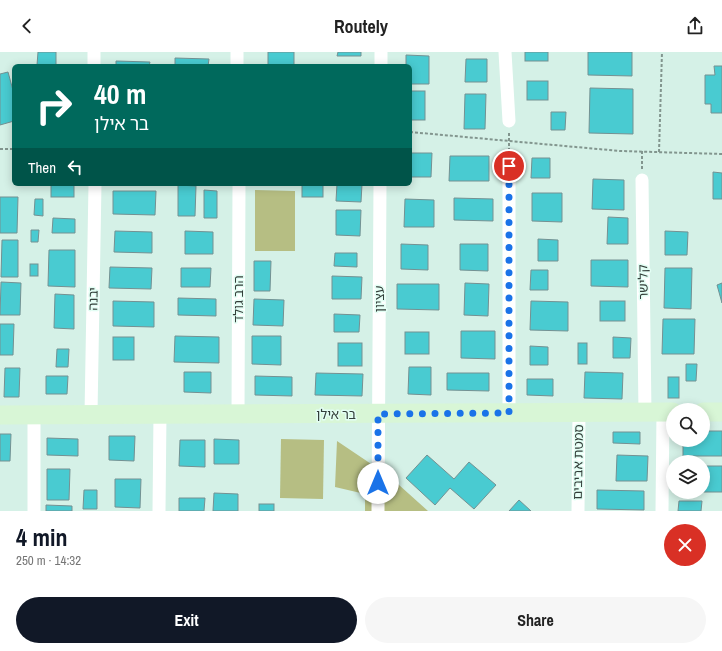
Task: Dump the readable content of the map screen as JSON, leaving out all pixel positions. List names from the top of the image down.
{
  "streets": {
    "street": [
      "קלישר",
      "יבנה",
      "הרב גולד",
      "עציון",
      "בר אילן",
      "סמטת אביבים"
    ]
  },
  "crossings": [
    ["קלישר", "בר אילן"],
    ["יבנה", "בר אילן"],
    ["הרב גולד", "בר אילן"],
    ["עציון", "בר אילן"],
    ["בר אילן", "סמטת אביבים"]
  ],
  "page": {
    "header": "Routely",
    "turn": ["40 m", "בר אילן"],
    "then": "Then",
    "heading": ["4 min", "250 m · 14:32"],
    "buttons": ["Exit", "Share"]
  }
}
